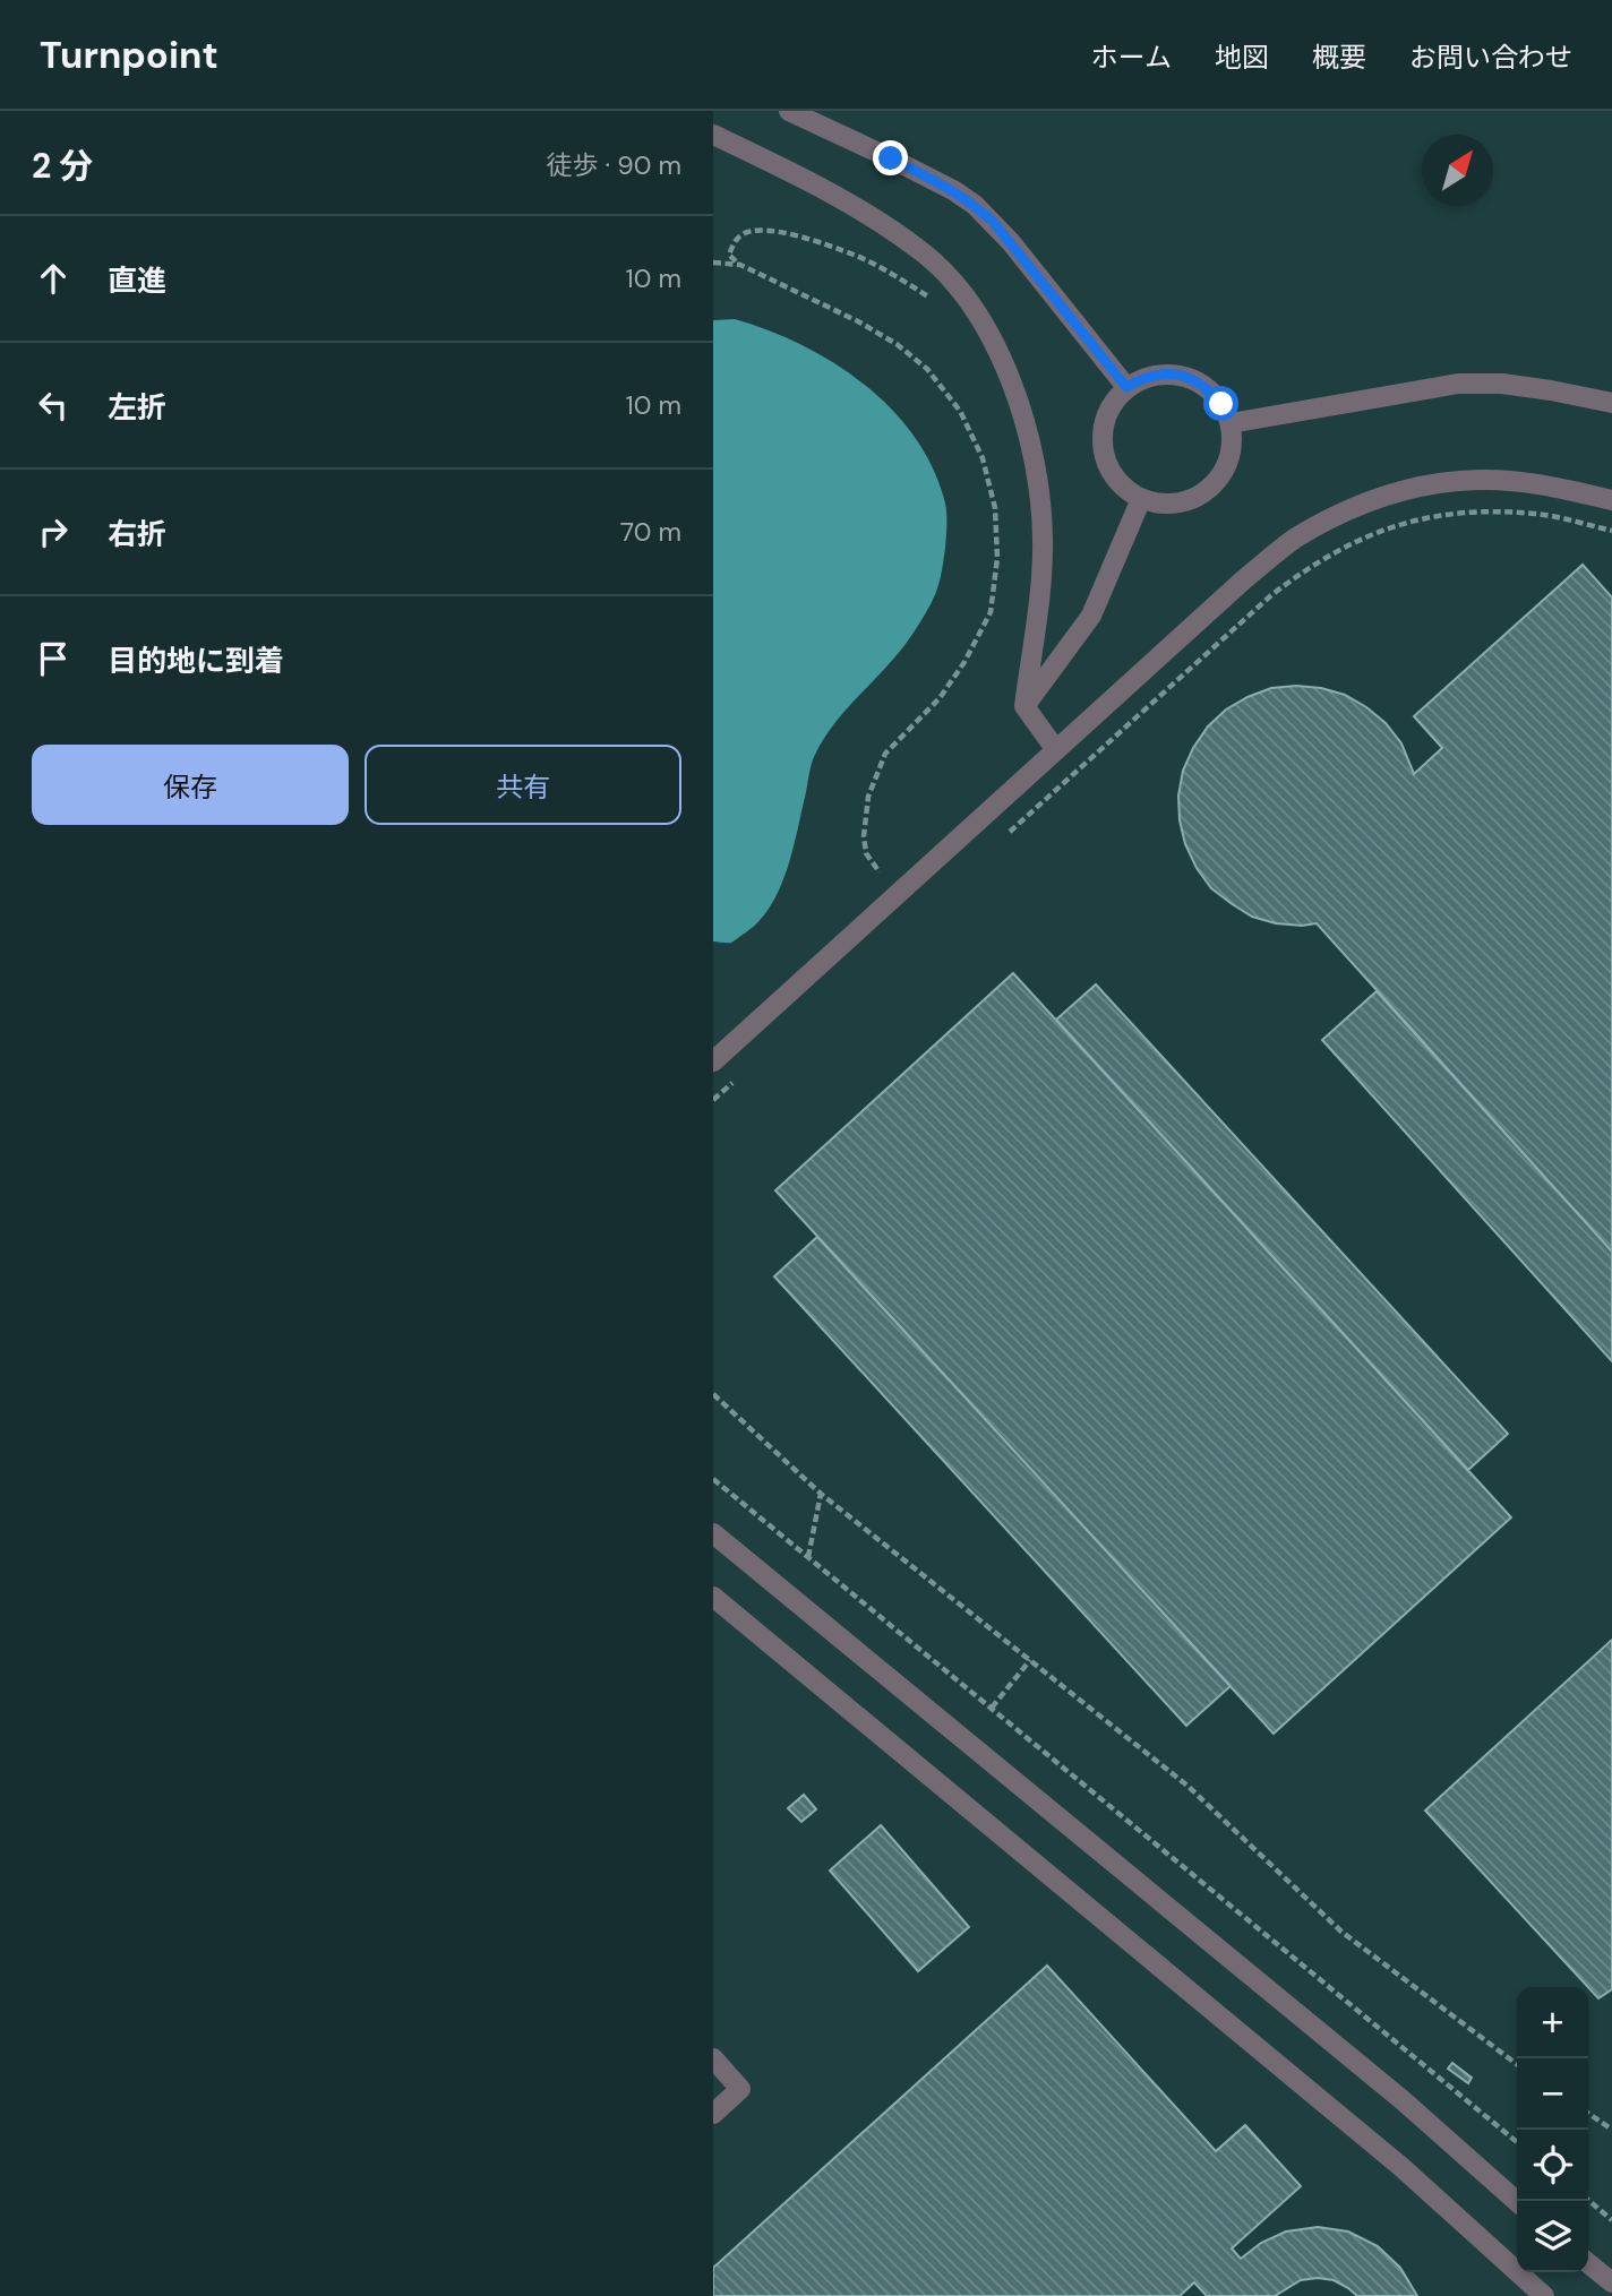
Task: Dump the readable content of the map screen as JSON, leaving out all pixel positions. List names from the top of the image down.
{
  "north": "top right",
  "page": {
    "header": "Turnpoint",
    "nav": [
      "ホーム",
      "地図",
      "概要",
      "お問い合わせ"
    ],
    "heading": ["2 分", "徒歩 · 90 m"],
    "list": [
      ["直進", "10 m"],
      ["左折", "10 m"],
      ["右折", "70 m"],
      "目的地に到着"
    ],
    "buttons": ["保存", "共有"],
    "map_buttons": ["+", "−"]
  }
}
